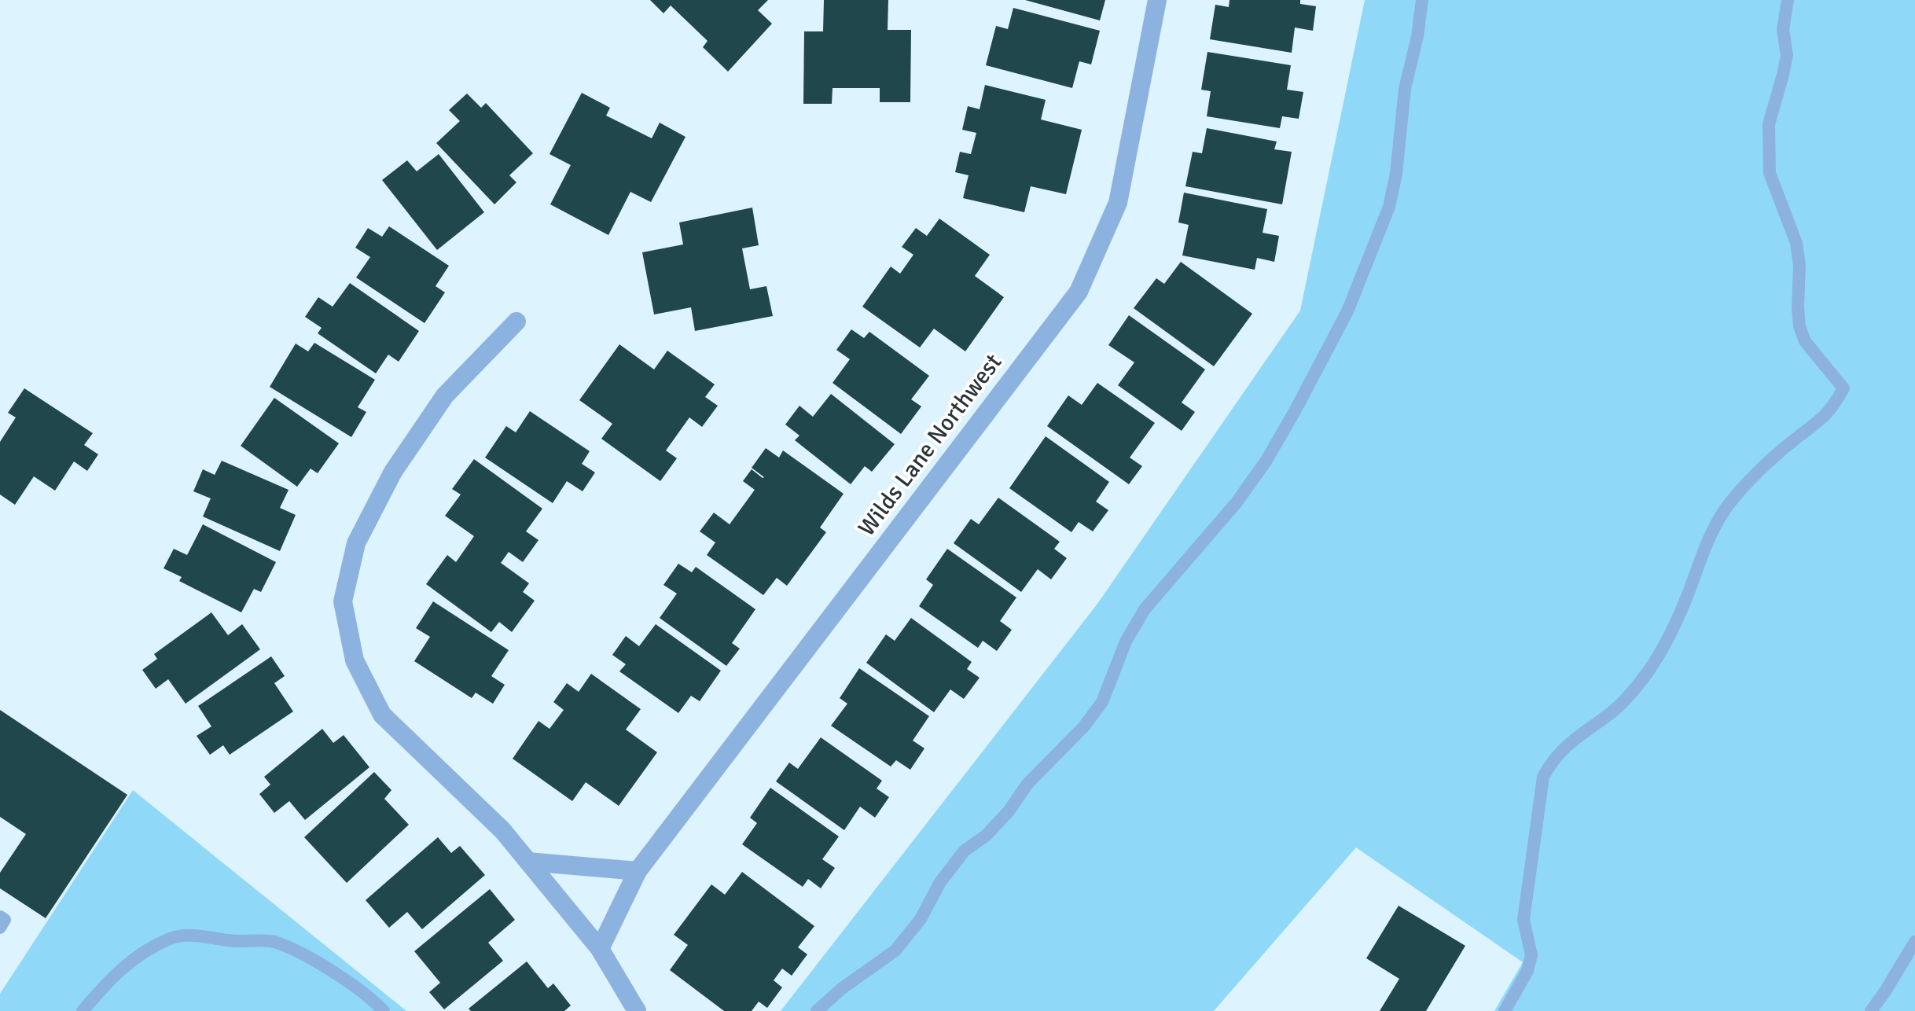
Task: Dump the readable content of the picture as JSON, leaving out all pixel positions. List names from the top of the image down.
{
  "streets": {
    "street": ["Wilds Lane Northwest"]
  }
}
